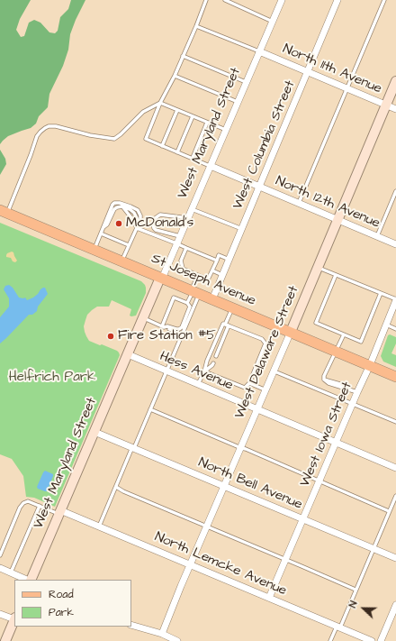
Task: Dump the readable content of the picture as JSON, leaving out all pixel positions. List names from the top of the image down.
{
  "streets": {
    "main road": ["St Joseph Avenue"],
    "street": [
      "North 11th Avenue",
      "West Maryland Street",
      "West Columbia Street",
      "North 12th Avenue",
      "West Delaware Street",
      "Hess Avenue",
      "West Iowa Street",
      "North Bell Avenue",
      "North Lemcke Avenue"
    ]
  },
  "crossings": [
    ["North 11th Avenue", "West Maryland Street"],
    ["North 11th Avenue", "West Columbia Street"],
    ["North 11th Avenue", "West Delaware Street"],
    ["West Maryland Street", "North 12th Avenue"],
    ["West Maryland Street", "St Joseph Avenue"],
    ["West Maryland Street", "Hess Avenue"],
    ["West Maryland Street", "North Bell Avenue"],
    ["West Maryland Street", "North Lemcke Avenue"],
    ["West Columbia Street", "North 12th Avenue"],
    ["West Columbia Street", "St Joseph Avenue"],
    ["North 12th Avenue", "West Delaware Street"],
    ["St Joseph Avenue", "West Delaware Street"],
    ["St Joseph Avenue", "West Iowa Street"],
    ["West Delaware Street", "Hess Avenue"],
    ["West Delaware Street", "North Bell Avenue"],
    ["West Delaware Street", "North Lemcke Avenue"],
    ["Hess Avenue", "West Iowa Street"],
    ["West Iowa Street", "North Bell Avenue"],
    ["West Iowa Street", "North Lemcke Avenue"]
  ],
  "parks": ["Helfrich Park"],
  "places": ["McDonald's", "Fire Station #5"],
  "legend": ["Road", "Park"],
  "north": "left"
}
